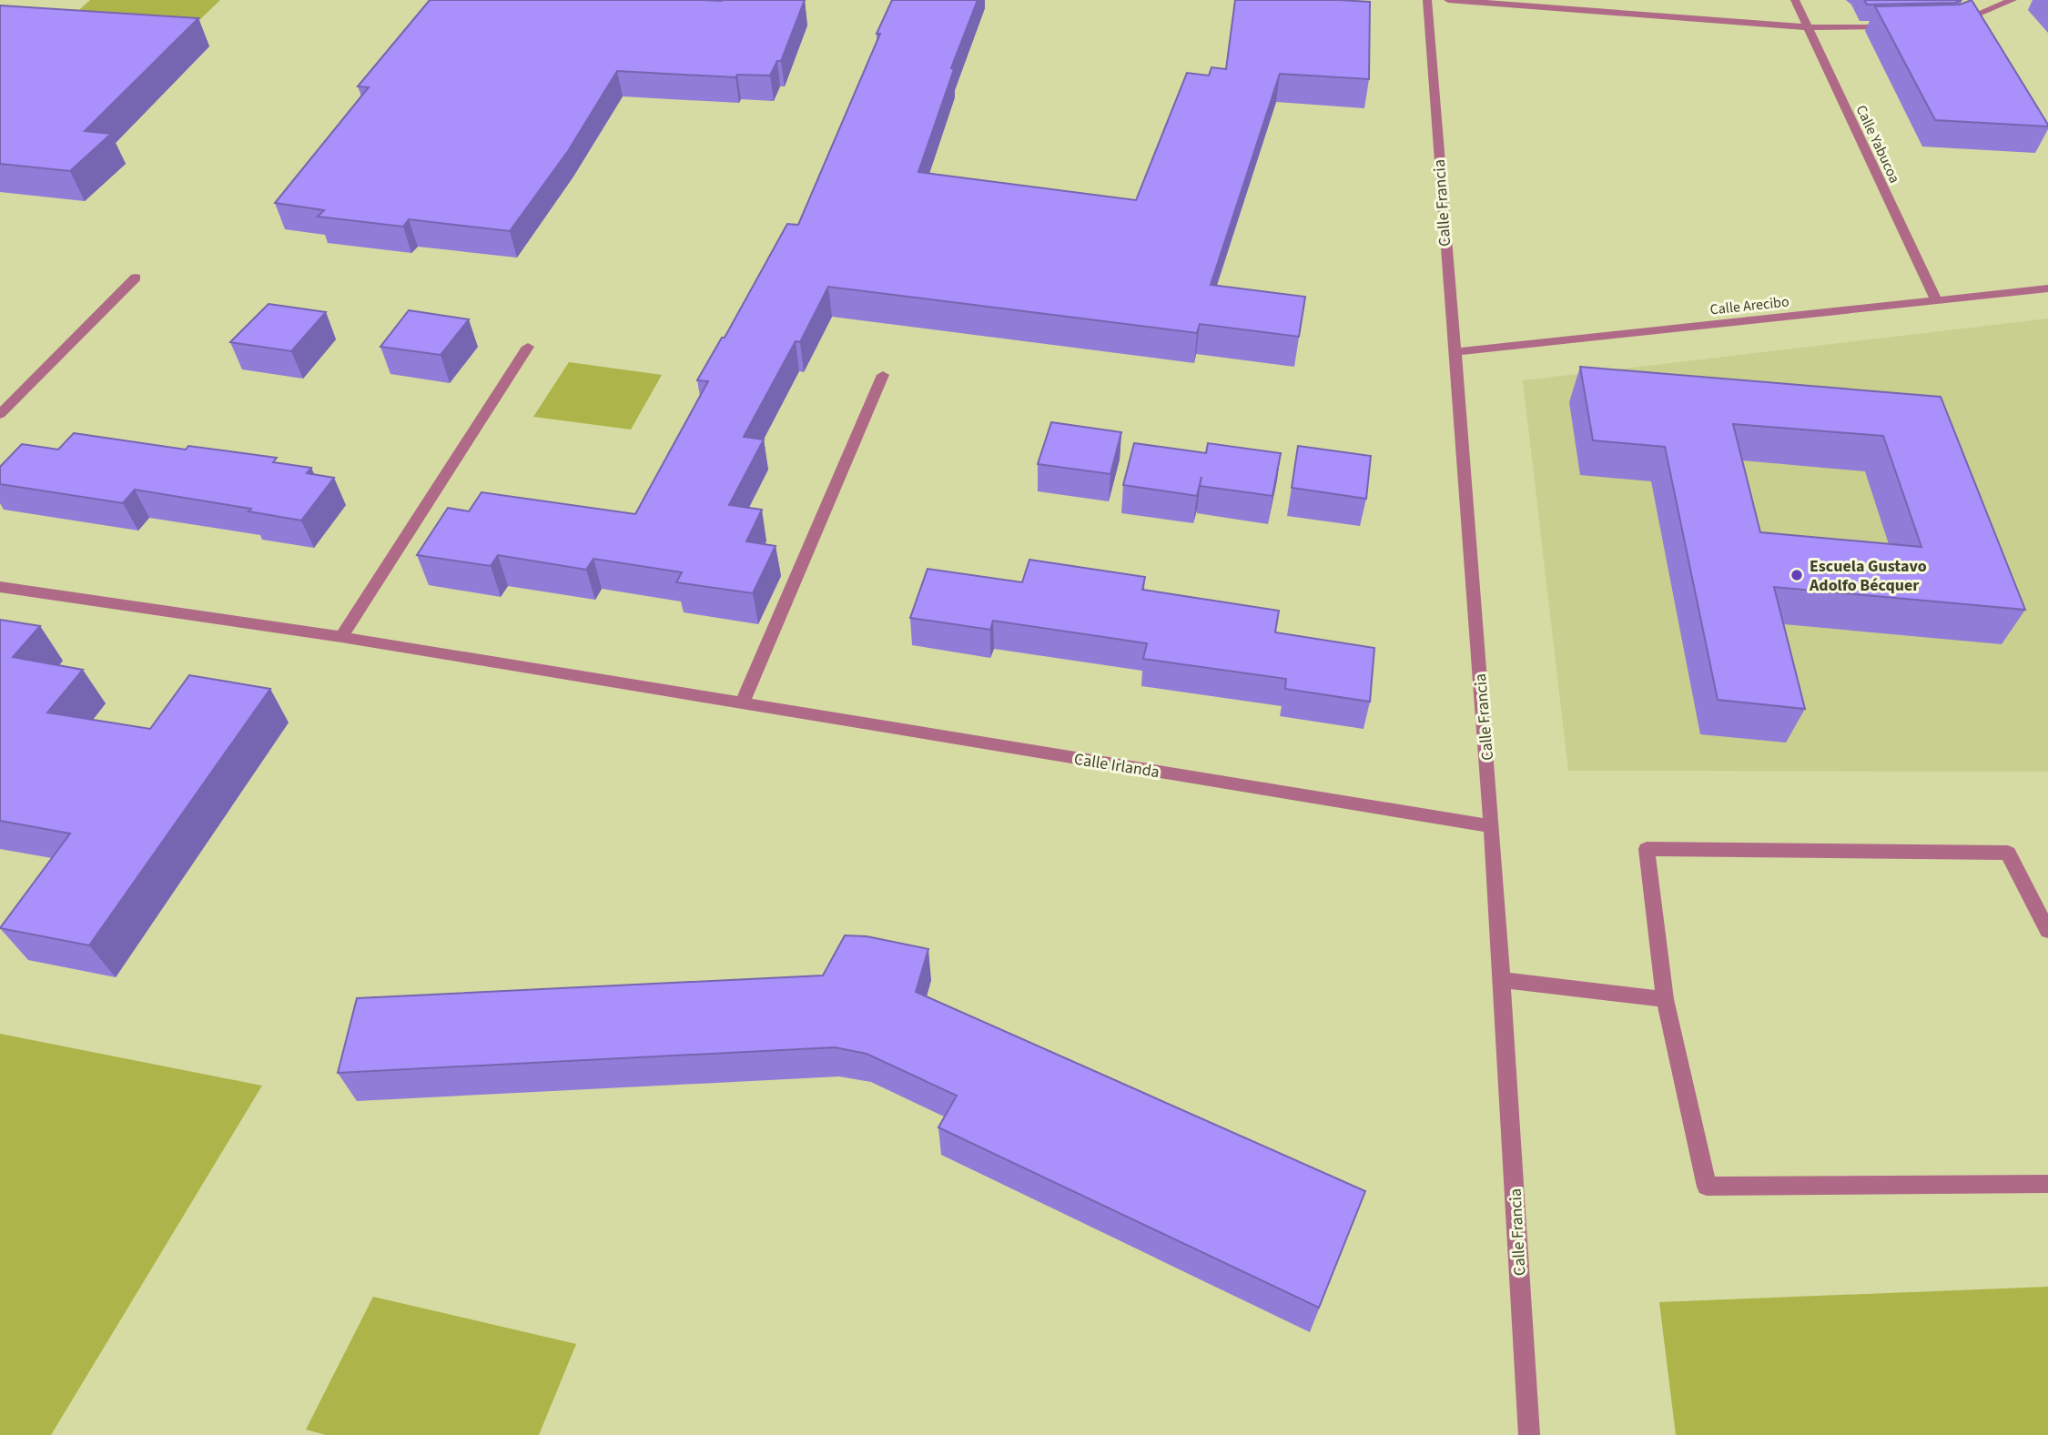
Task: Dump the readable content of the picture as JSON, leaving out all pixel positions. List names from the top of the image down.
{
  "streets": {
    "street": [
      "Calle Yabucoa",
      "Calle Francia",
      "Calle Arecibo",
      "Calle Irlanda"
    ]
  },
  "crossings": [
    ["Calle Yabucoa", "Calle Arecibo"],
    ["Calle Francia", "Calle Arecibo"],
    ["Calle Francia", "Calle Irlanda"]
  ],
  "places": ["Escuela Gustavo Adolfo Bécquer"]
}
